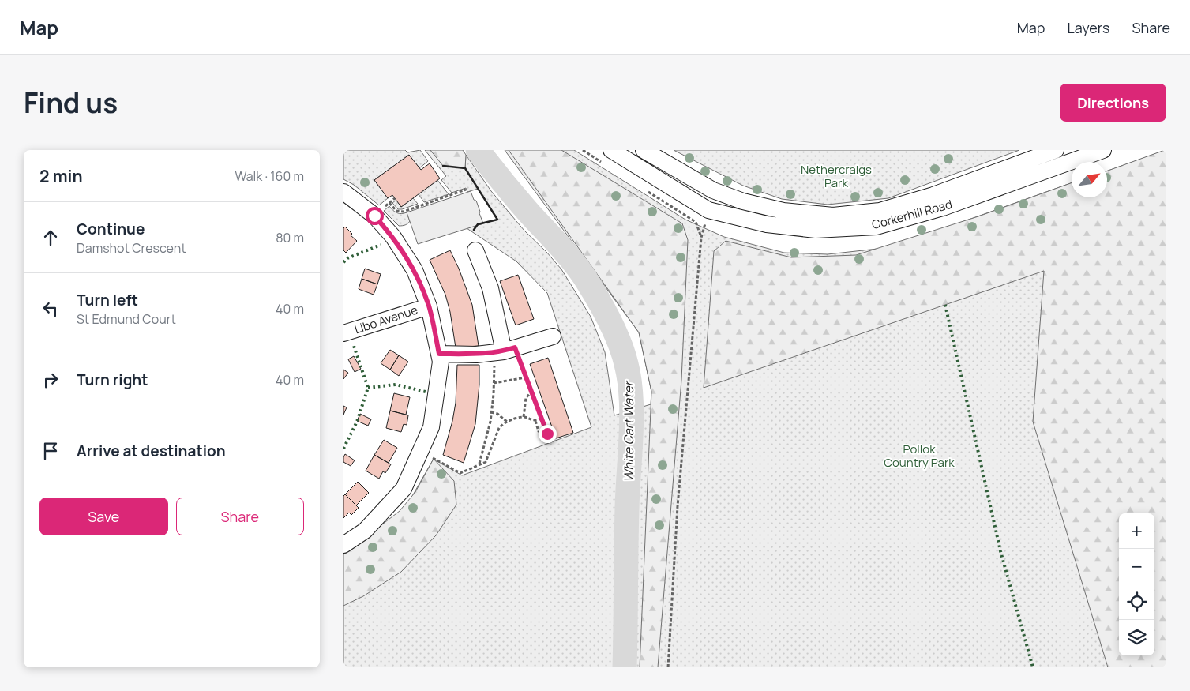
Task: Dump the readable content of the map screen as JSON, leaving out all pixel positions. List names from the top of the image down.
{
  "streets": {
    "street": ["Corkerhill Road", "Libo Avenue"]
  },
  "water": ["White Cart Water"],
  "parks": ["Nethercraigs Park", "Pollok Country Park"],
  "north": "top right",
  "page": {
    "header": "Map",
    "nav": ["Map", "Layers", "Share"],
    "title": "Find us",
    "buttons": [
      "Directions",
      ["Save", "Share"]
    ],
    "heading": ["2 min", "Walk · 160 m"],
    "list": [
      ["Continue", "Damshot Crescent", "80 m"],
      ["Turn left", "St Edmund Court", "40 m"],
      ["Turn right", "40 m"],
      "Arrive at destination"
    ],
    "map_buttons": ["+", "−"]
  }
}
